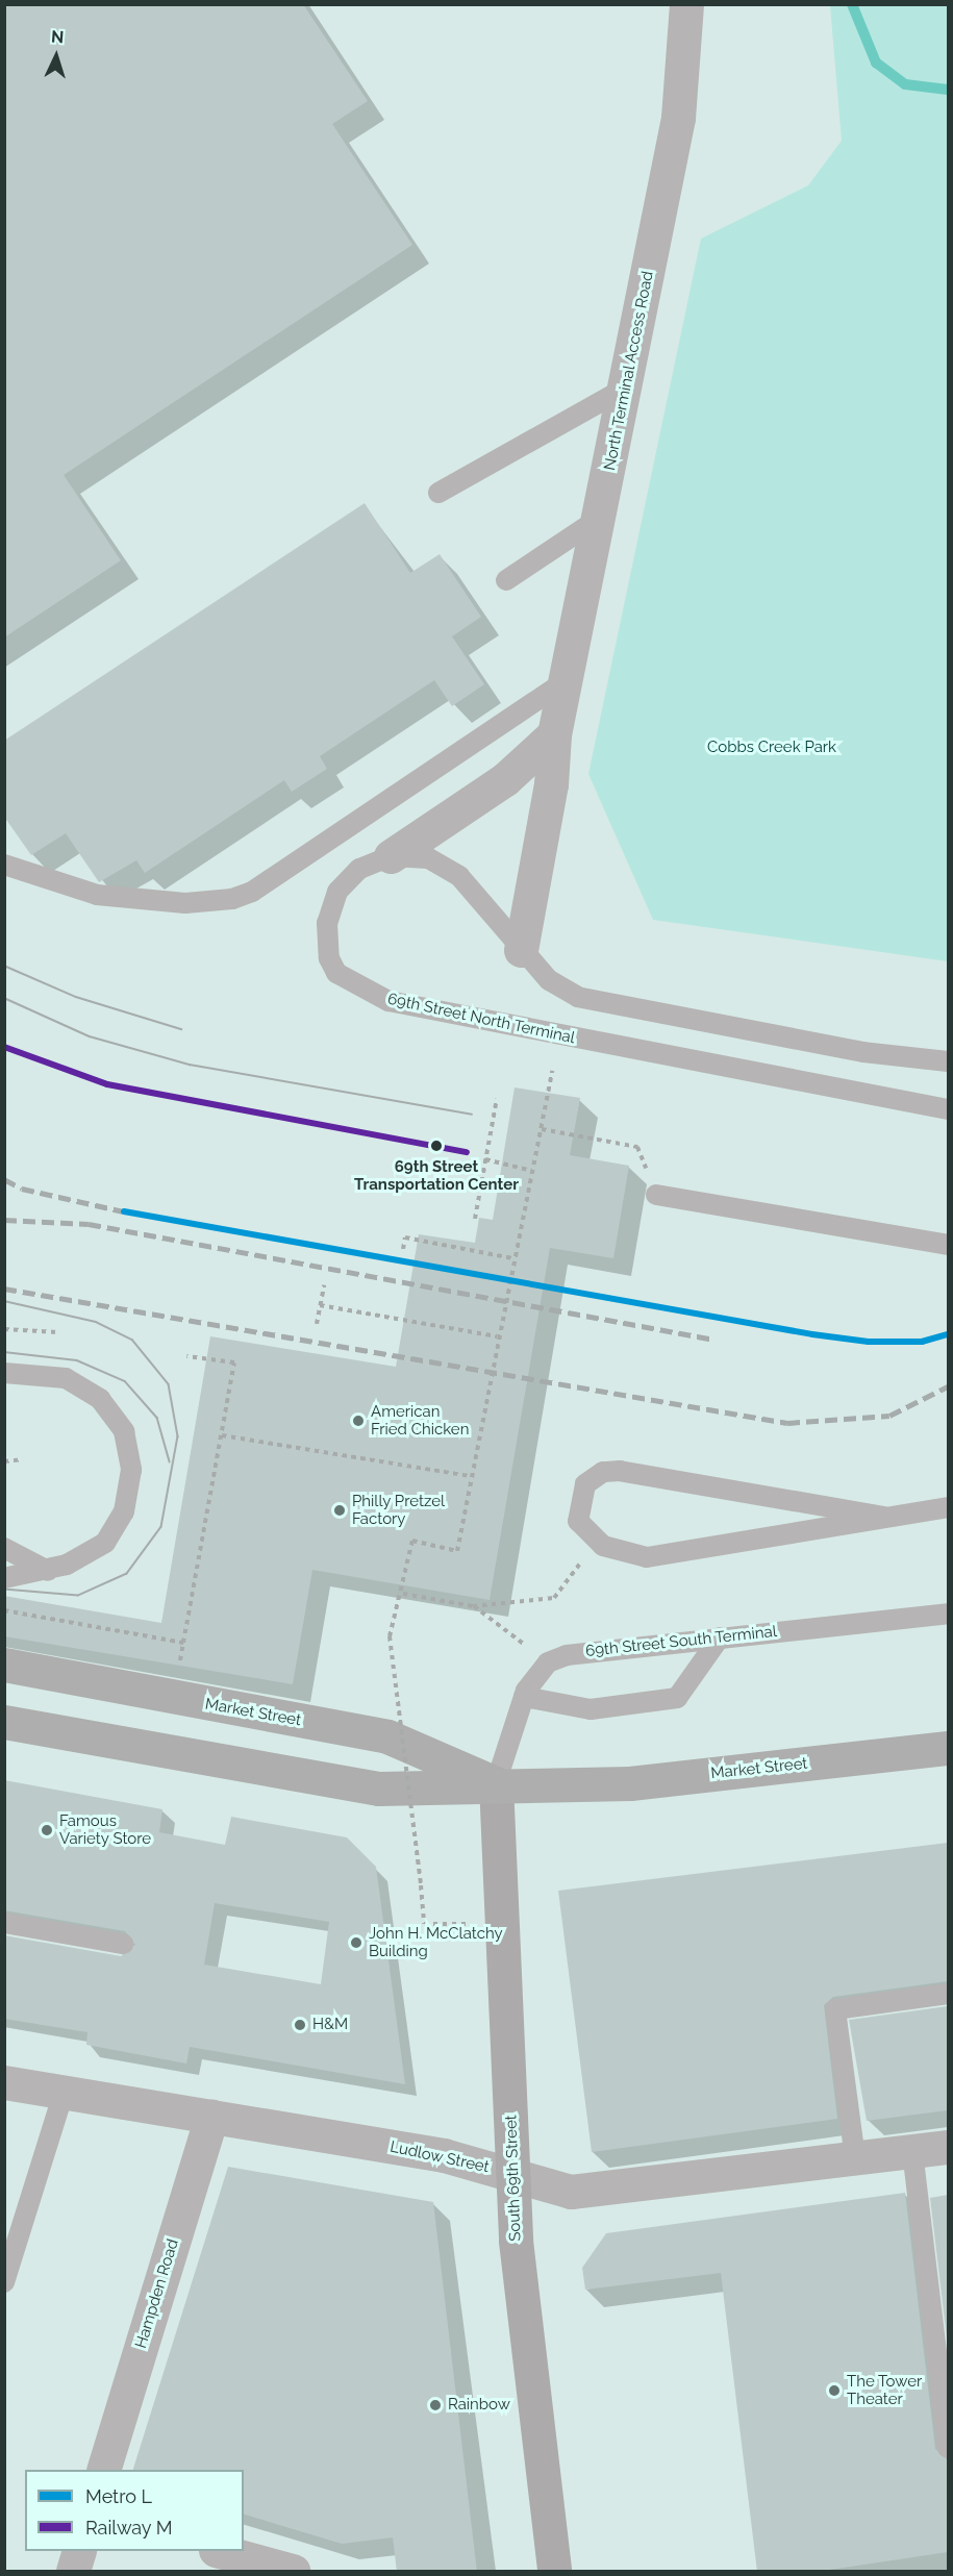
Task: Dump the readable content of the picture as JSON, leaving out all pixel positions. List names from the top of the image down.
{
  "streets": {
    "main road": ["Market Street", "South 69th Street"],
    "street": ["North Terminal Access Road", "Ludlow Street", "Hampden Road"],
    "lane": ["69th Street North Terminal", "69th Street South Terminal"]
  },
  "crossings": [
    ["Market Street", "South 69th Street"],
    ["Ludlow Street", "South 69th Street"],
    ["Ludlow Street", "Hampden Road"]
  ],
  "parks": ["Cobbs Creek Park"],
  "places": [
    "69th Street Transportation Center",
    "American Fried Chicken",
    "Philly Pretzel Factory",
    "Famous Variety Store",
    "John H. McClatchy Building",
    "H&M",
    "The Tower Theater",
    "Rainbow"
  ],
  "lines": ["rail line M", "metro line L"],
  "legend": ["Metro L", "Railway M"],
  "north": "top"
}
